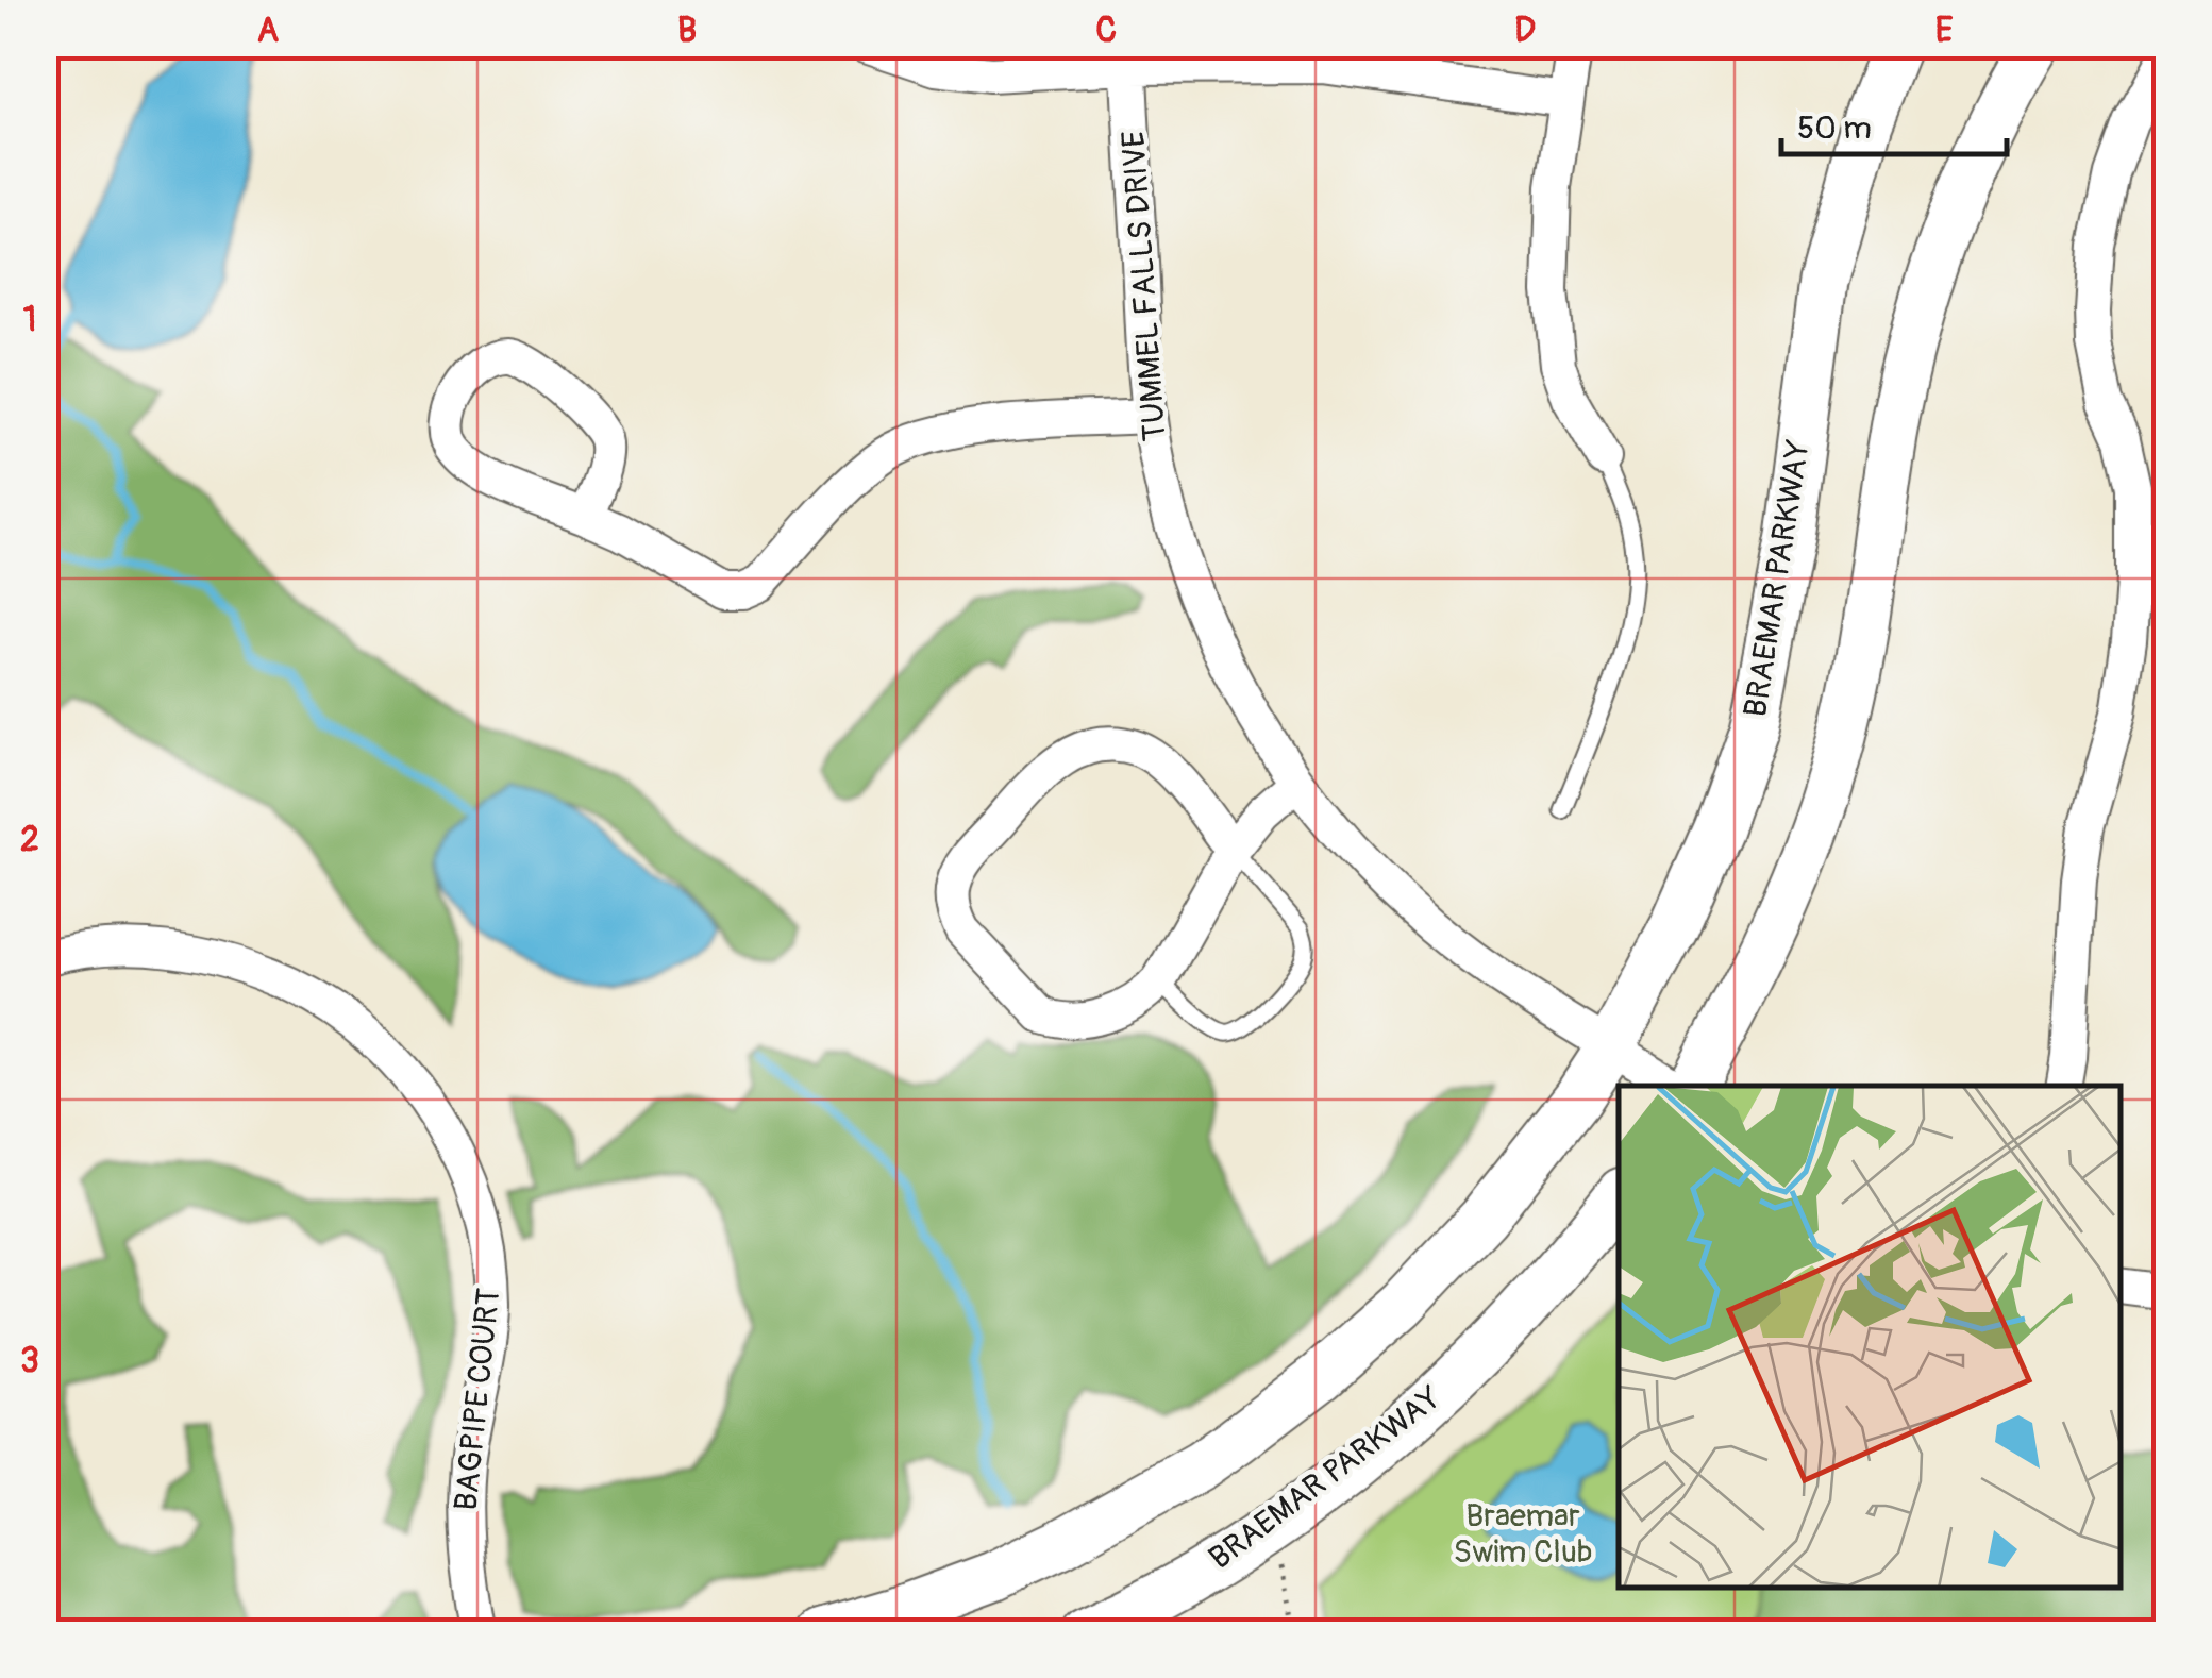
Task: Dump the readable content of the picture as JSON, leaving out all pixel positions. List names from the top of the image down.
{
  "streets": {
    "street": ["TUMMEL FALLS DRIVE", "BRAEMAR PARKWAY", "BAGPIPE COURT"]
  },
  "crossings": [
    ["TUMMEL FALLS DRIVE", "BRAEMAR PARKWAY"]
  ],
  "parks": ["Braemar Swim Club"],
  "scale_bar": "50 m",
  "grid": {
    "columns": [
      "A",
      "B",
      "C",
      "D",
      "E"
    ],
    "rows": ["1", "2", "3"]
  }
}
